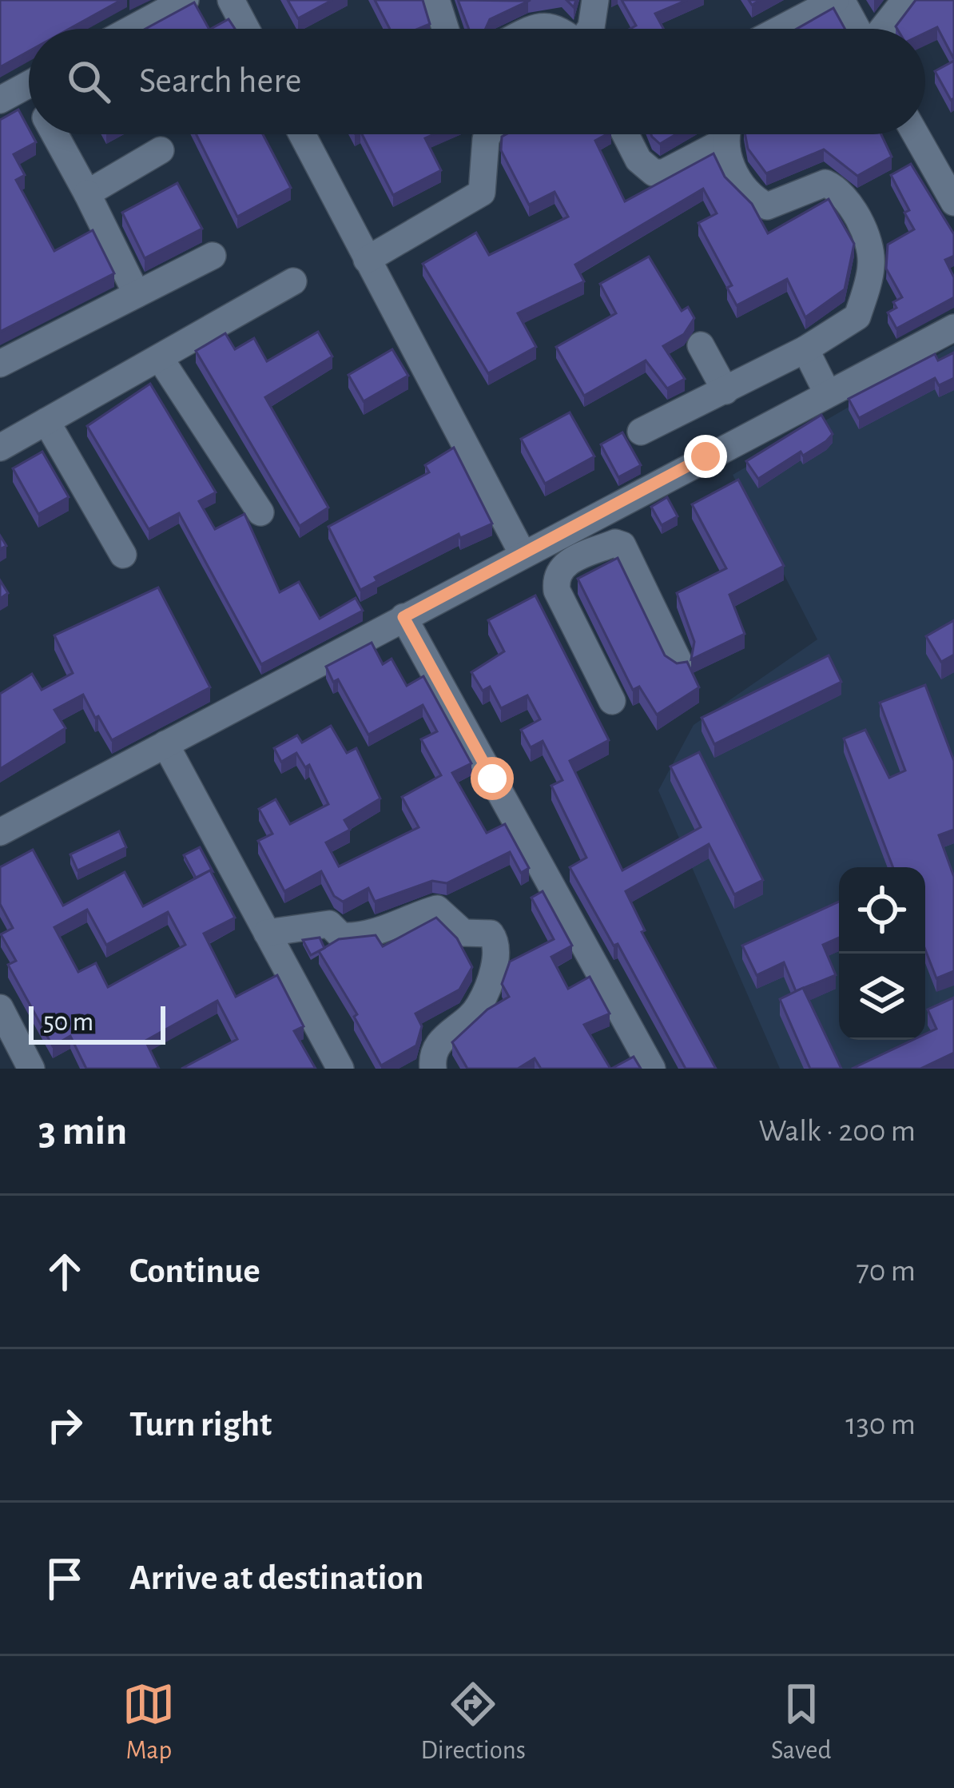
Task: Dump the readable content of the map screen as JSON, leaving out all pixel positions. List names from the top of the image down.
{
  "scale_bar": "50 m",
  "page": {
    "search": "Search here",
    "scale": "50 m",
    "heading": ["3 min", "Walk · 200 m"],
    "list": [
      ["Continue", "70 m"],
      ["Turn right", "130 m"],
      "Arrive at destination"
    ],
    "nav": ["Map", "Directions", "Saved"]
  }
}
